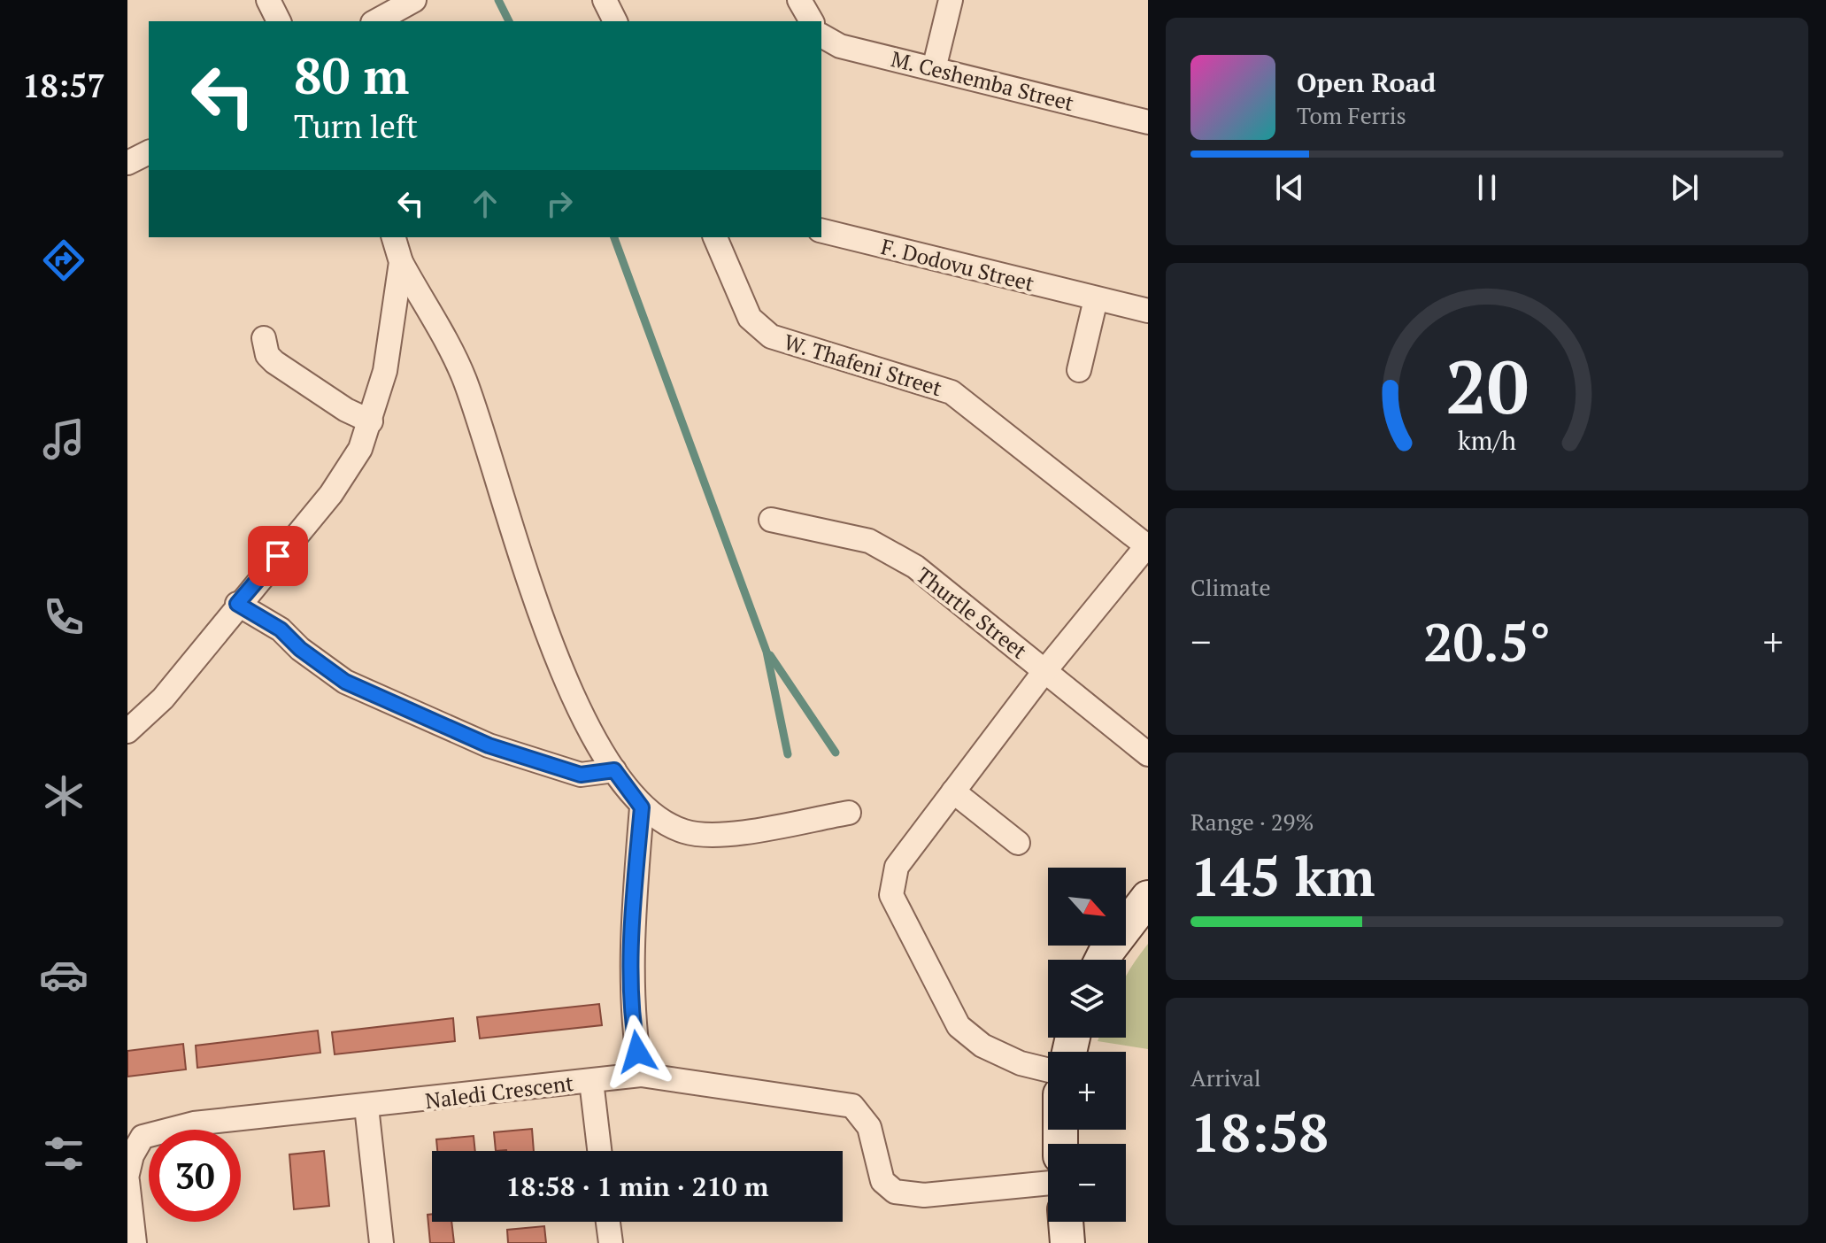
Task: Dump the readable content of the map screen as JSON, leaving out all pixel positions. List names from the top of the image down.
{
  "streets": {
    "street": [
      "M. Ceshemba Street",
      "F. Dodovu Street",
      "W. Thafeni Street",
      "Thurtle Street",
      "Naledi Crescent"
    ]
  },
  "north": "bottom right",
  "page": {
    "tabs": "18:57",
    "turn": ["80 m", "Turn left"],
    "song": ["Open Road", "Tom Ferris"],
    "tile": [
      "Climate",
      ["Range · 29%", "145 km"],
      ["Arrival", "18:58"]
    ],
    "heat": ["−", "20.5°", "+"],
    "map_buttons": ["+", "−"],
    "limit": "30",
    "trip": "18:58 · 1 min · 210 m",
    "gauge": ["20", "km/h"]
  }
}
